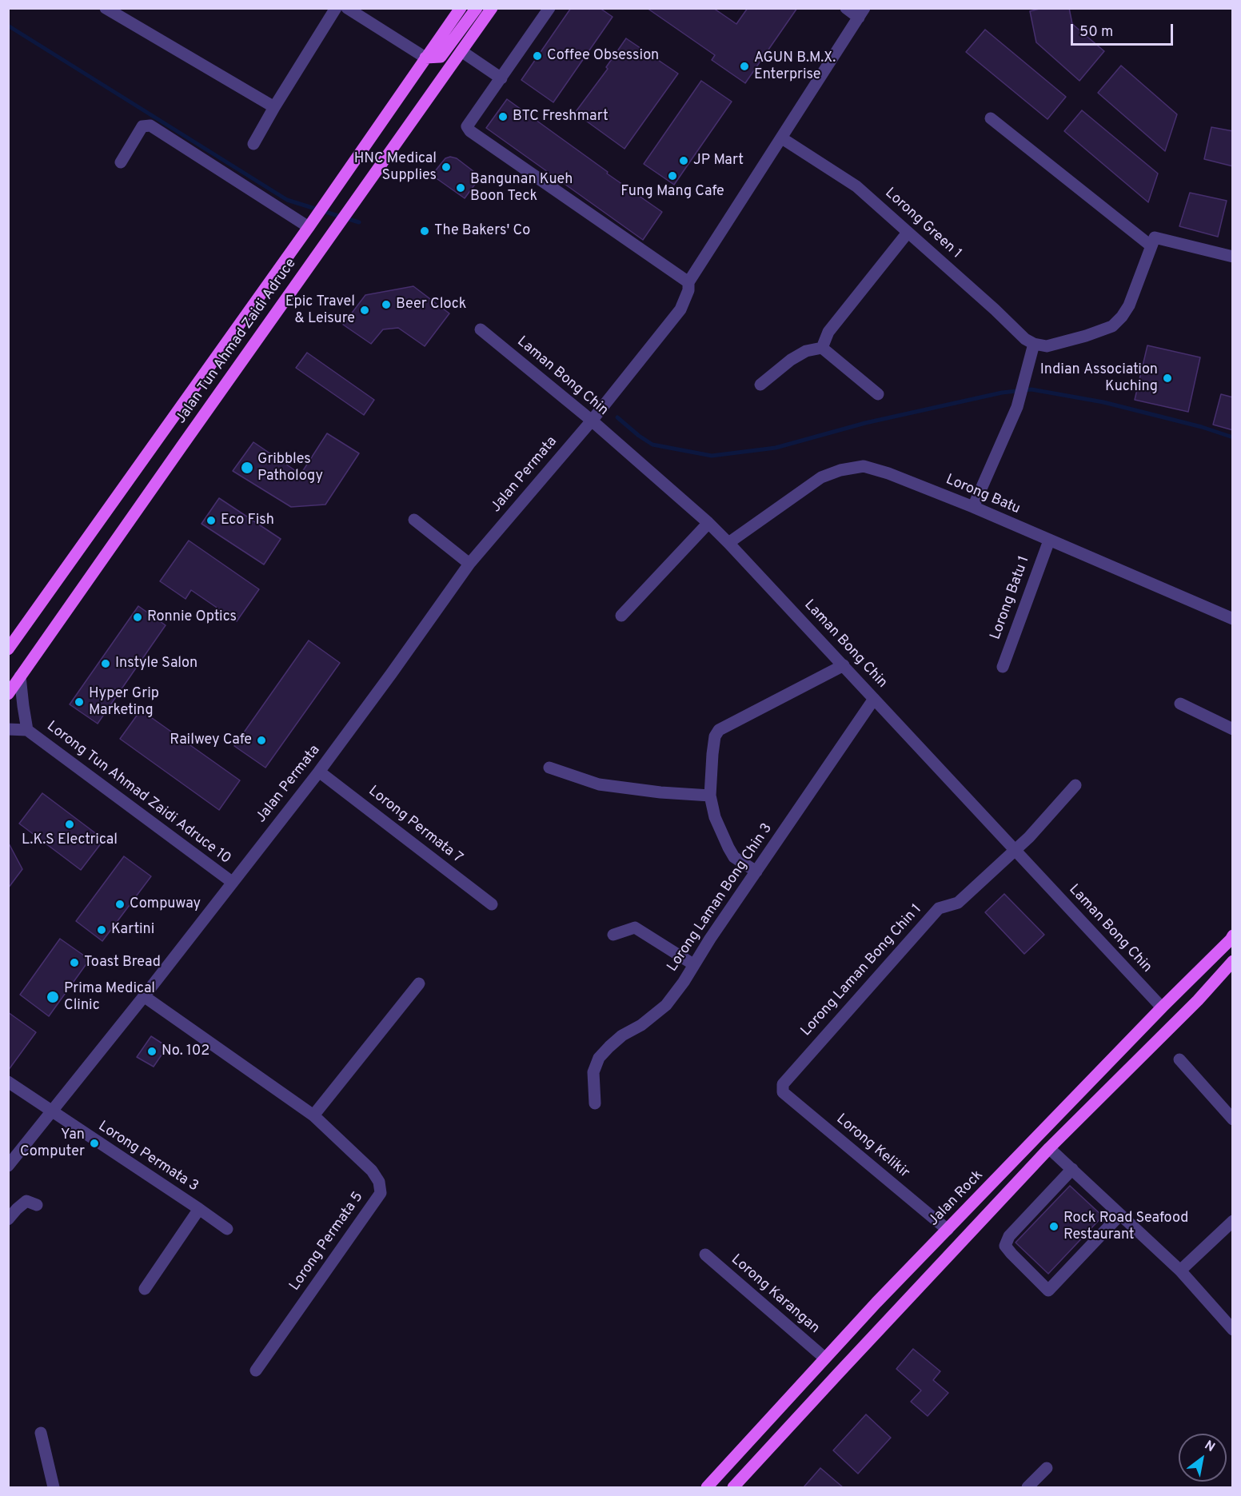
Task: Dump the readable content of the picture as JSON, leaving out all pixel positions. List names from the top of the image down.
{
  "streets": {
    "main road": ["Jalan Tun Ahmad Zaidi Adruce", "Jalan Rock"],
    "street": [
      "Lorong Green 1",
      "Laman Bong Chin",
      "Jalan Permata",
      "Lorong Batu",
      "Lorong Batu 1",
      "Lorong Tun Ahmad Zaidi Adruce 10",
      "Lorong Permata 7",
      "Lorong Laman Bong Chin 3",
      "Lorong Laman Bong Chin 1",
      "Lorong Kelikir",
      "Lorong Permata 3",
      "Lorong Permata 5",
      "Lorong Karangan"
    ]
  },
  "crossings": [
    ["Lorong Green 1", "Jalan Permata"],
    ["Jalan Tun Ahmad Zaidi Adruce", "Lorong Tun Ahmad Zaidi Adruce 10"],
    ["Laman Bong Chin", "Jalan Permata"],
    ["Laman Bong Chin", "Lorong Batu"],
    ["Laman Bong Chin", "Lorong Laman Bong Chin 3"],
    ["Laman Bong Chin", "Lorong Laman Bong Chin 1"],
    ["Laman Bong Chin", "Jalan Rock"],
    ["Jalan Permata", "Lorong Tun Ahmad Zaidi Adruce 10"],
    ["Jalan Permata", "Lorong Permata 7"],
    ["Jalan Permata", "Lorong Permata 3"],
    ["Jalan Permata", "Lorong Permata 5"],
    ["Lorong Batu", "Lorong Batu 1"],
    ["Lorong Laman Bong Chin 1", "Lorong Kelikir"],
    ["Lorong Kelikir", "Jalan Rock"],
    ["Jalan Rock", "Lorong Karangan"]
  ],
  "places": [
    "Coffee Obsession",
    "AGUN B.M.X. Enterprise",
    "BTC Freshmart",
    "JP Mart",
    "HNC Medical Supplies",
    "Fung Mang Cafe",
    "Bangunan Kueh Boon Teck",
    "The Bakers' Co",
    "Beer Clock",
    "Epic Travel & Leisure",
    "Indian Association Kuching",
    "Gribbles Pathology",
    "Eco Fish",
    "Ronnie Optics",
    "Instyle Salon",
    "Hyper Grip Marketing",
    "Railwey Cafe",
    "L.K.S Electrical",
    "Compuway",
    "Kartini",
    "Toast Bread",
    "Prima Medical Clinic",
    "No. 102",
    "Yan Computer",
    "Rock Road Seafood Restaurant"
  ],
  "scale_bar": "50 m",
  "north": "top right"
}
